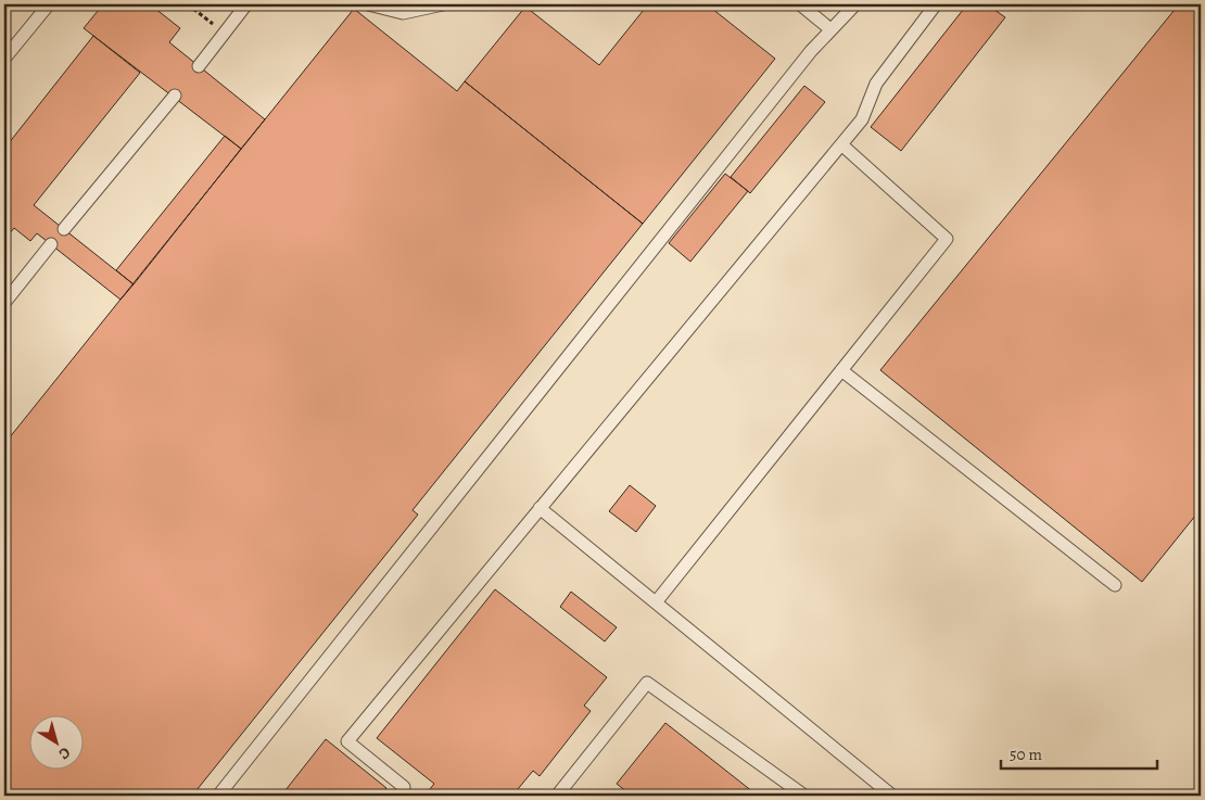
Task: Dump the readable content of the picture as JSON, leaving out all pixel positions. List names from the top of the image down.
{
  "scale_bar": "50 m",
  "north": "bottom right"
}
